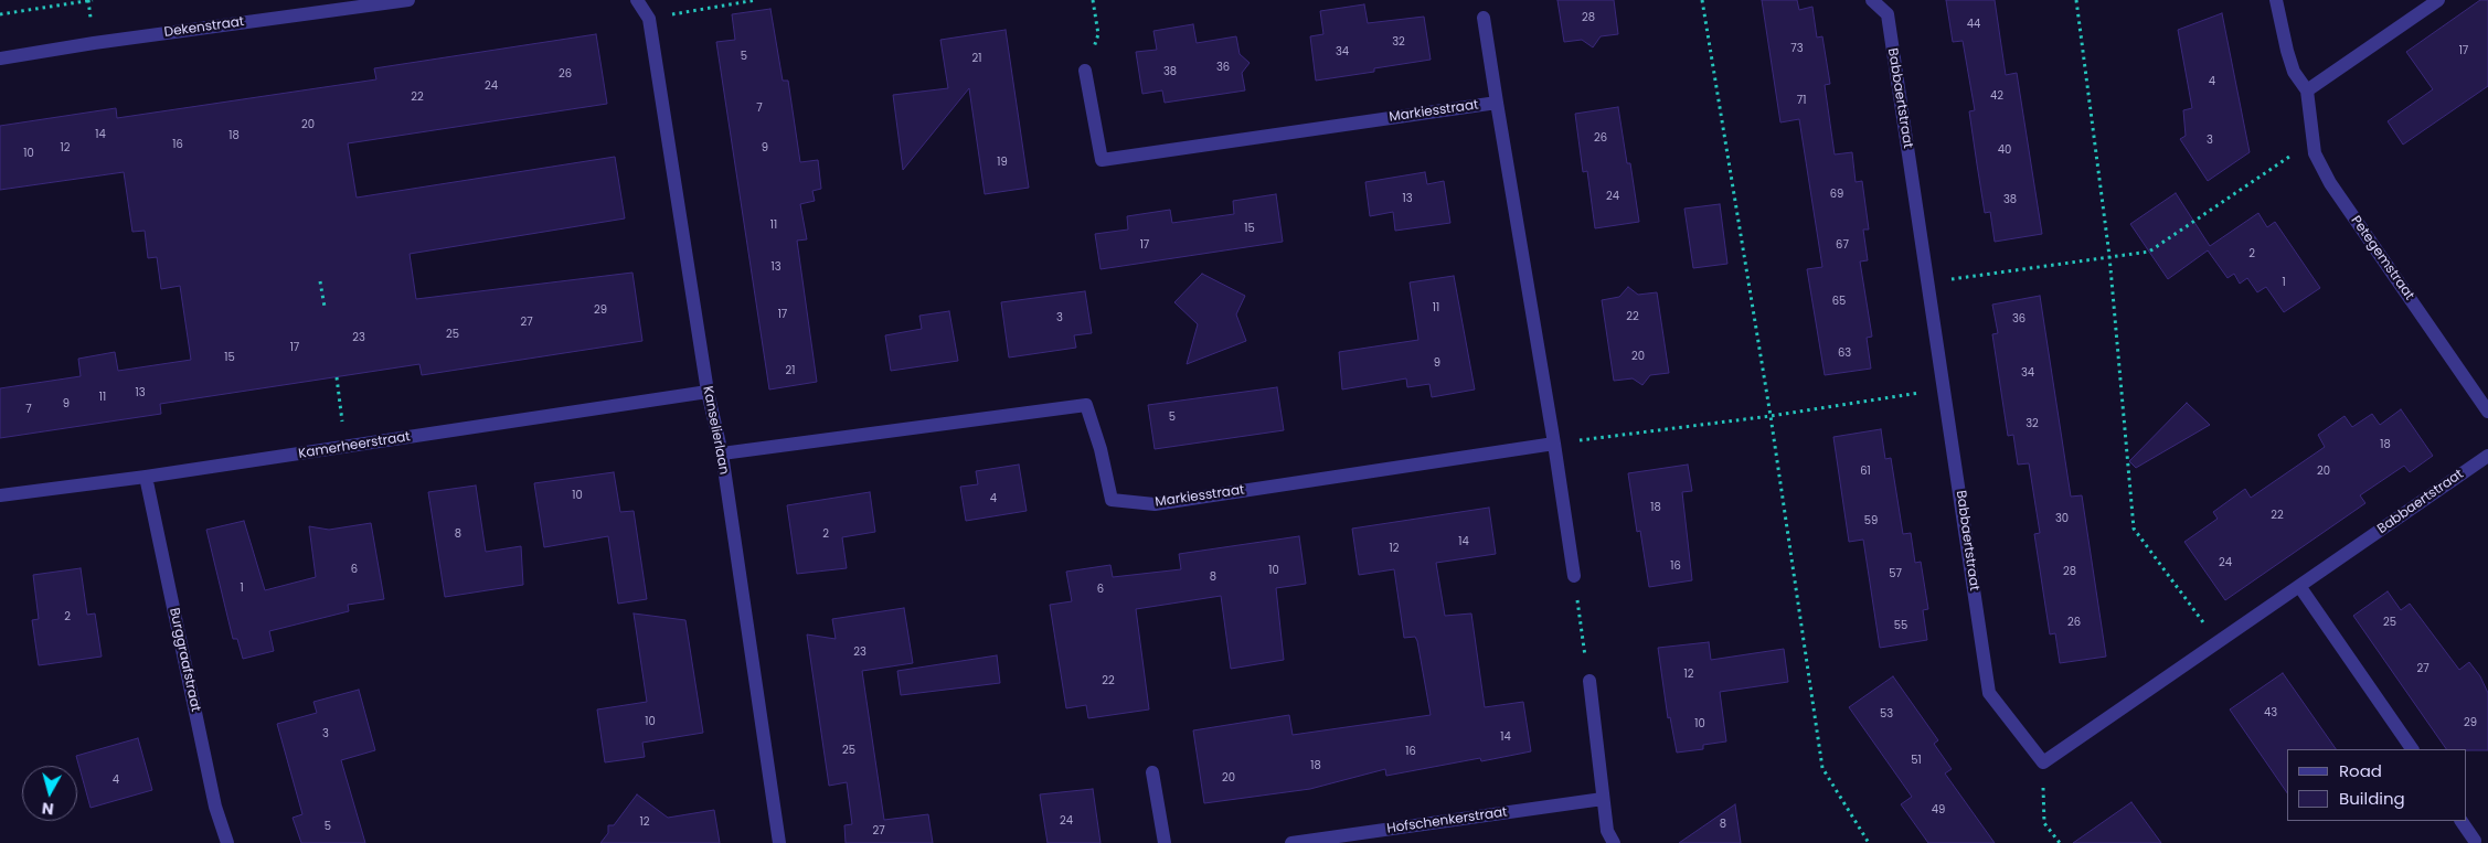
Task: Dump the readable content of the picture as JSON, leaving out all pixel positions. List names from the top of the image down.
{
  "streets": {
    "street": [
      "Dekenstraat",
      "Babbaertstraat",
      "Markiesstraat",
      "Petegemstraat",
      "Kanselierlaan",
      "Kamerheerstraat",
      "Burggraafstraat",
      "Hofschenkerstraat"
    ]
  },
  "crossings": [
    ["Markiesstraat", "Kanselierlaan"],
    ["Kanselierlaan", "Kamerheerstraat"],
    ["Kamerheerstraat", "Burggraafstraat"]
  ],
  "house_numbers": [
    "28",
    "44",
    "32",
    "73",
    "17",
    "34",
    "5",
    "21",
    "36",
    "38",
    "26",
    "4",
    "24",
    "42",
    "22",
    "71",
    "7",
    "20",
    "14",
    "18",
    "26",
    "3",
    "16",
    "12",
    "9",
    "40",
    "10",
    "19",
    "69",
    "24",
    "13",
    "38",
    "11",
    "15",
    "17",
    "67",
    "2",
    "13",
    "1",
    "65",
    "11",
    "29",
    "17",
    "22",
    "3",
    "36",
    "27",
    "25",
    "23",
    "17",
    "63",
    "20",
    "15",
    "9",
    "21",
    "34",
    "13",
    "11",
    "9",
    "7",
    "5",
    "32",
    "18",
    "61",
    "20",
    "10",
    "4",
    "18",
    "22",
    "30",
    "59",
    "8",
    "2",
    "14",
    "12",
    "24",
    "16",
    "6",
    "10",
    "28",
    "57",
    "8",
    "1",
    "6",
    "2",
    "26",
    "25",
    "55",
    "23",
    "27",
    "12",
    "22",
    "43",
    "53",
    "10",
    "29",
    "10",
    "3",
    "14",
    "25",
    "16",
    "51",
    "18",
    "20",
    "4",
    "49",
    "24",
    "12",
    "8",
    "5",
    "27"
  ],
  "legend": ["Road", "Building"],
  "north": "bottom"
}
